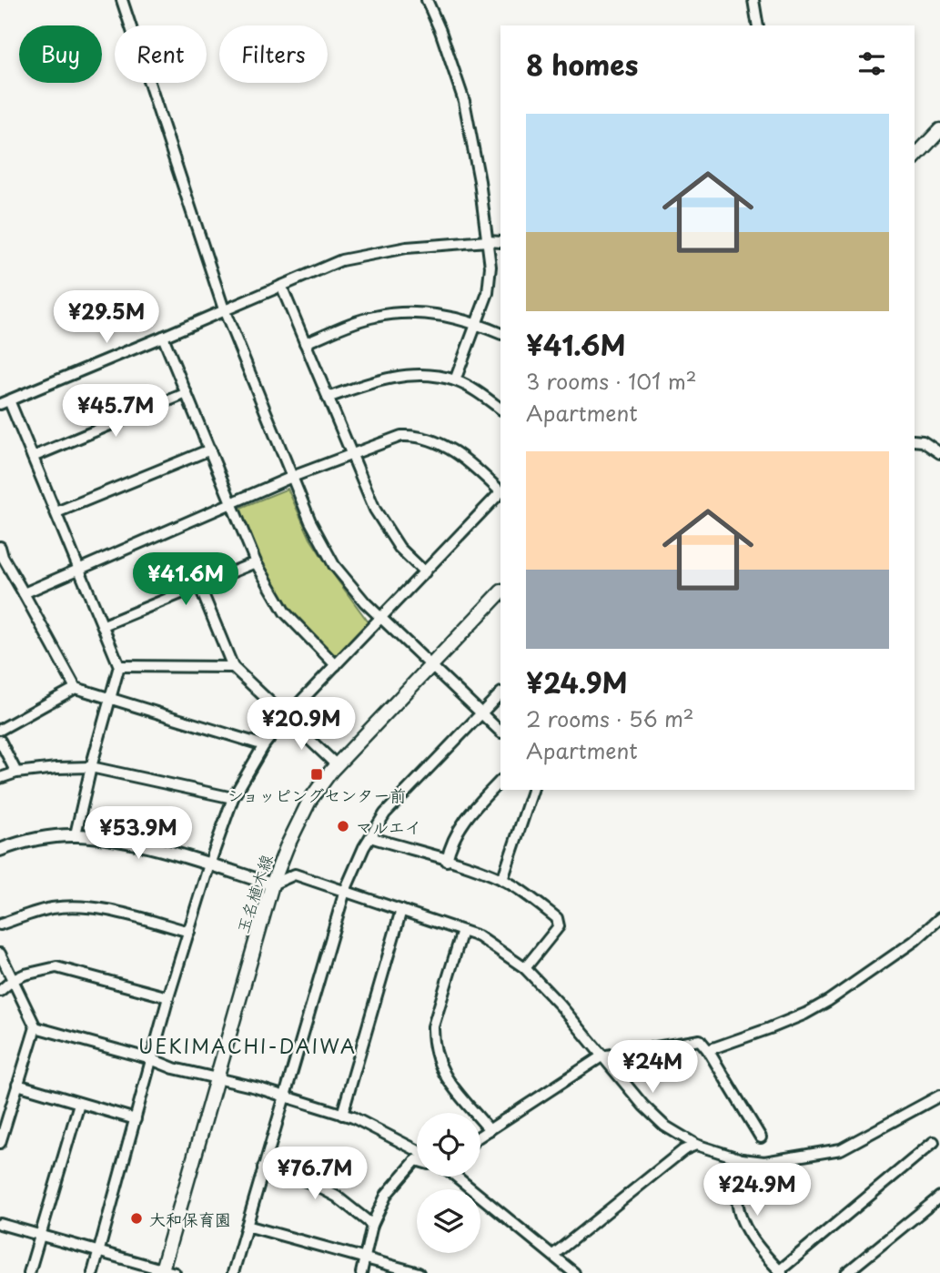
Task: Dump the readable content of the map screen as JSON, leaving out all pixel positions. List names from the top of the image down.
{
  "streets": {
    "main road": ["玉名植木線"]
  },
  "districts": ["UEKIMACHI-DAIWA"],
  "places": {
    "transit": ["ショッピングセンター前"],
    "other": ["マルエイ", "大和保育園"]
  },
  "page": {
    "chip": ["Buy", "Rent", "Filters"],
    "heading": "8 homes",
    "list": [
      {
        "name": "¥41.6M",
        "note": "3 rooms · 101 m² · Apartment"
      },
      {
        "name": "¥24.9M",
        "note": "2 rooms · 56 m² · Apartment"
      }
    ],
    "price": [
      "¥29.5M",
      "¥45.7M",
      "¥41.6M",
      "¥20.9M",
      "¥53.9M",
      "¥24M",
      "¥76.7M",
      "¥24.9M"
    ]
  }
}
